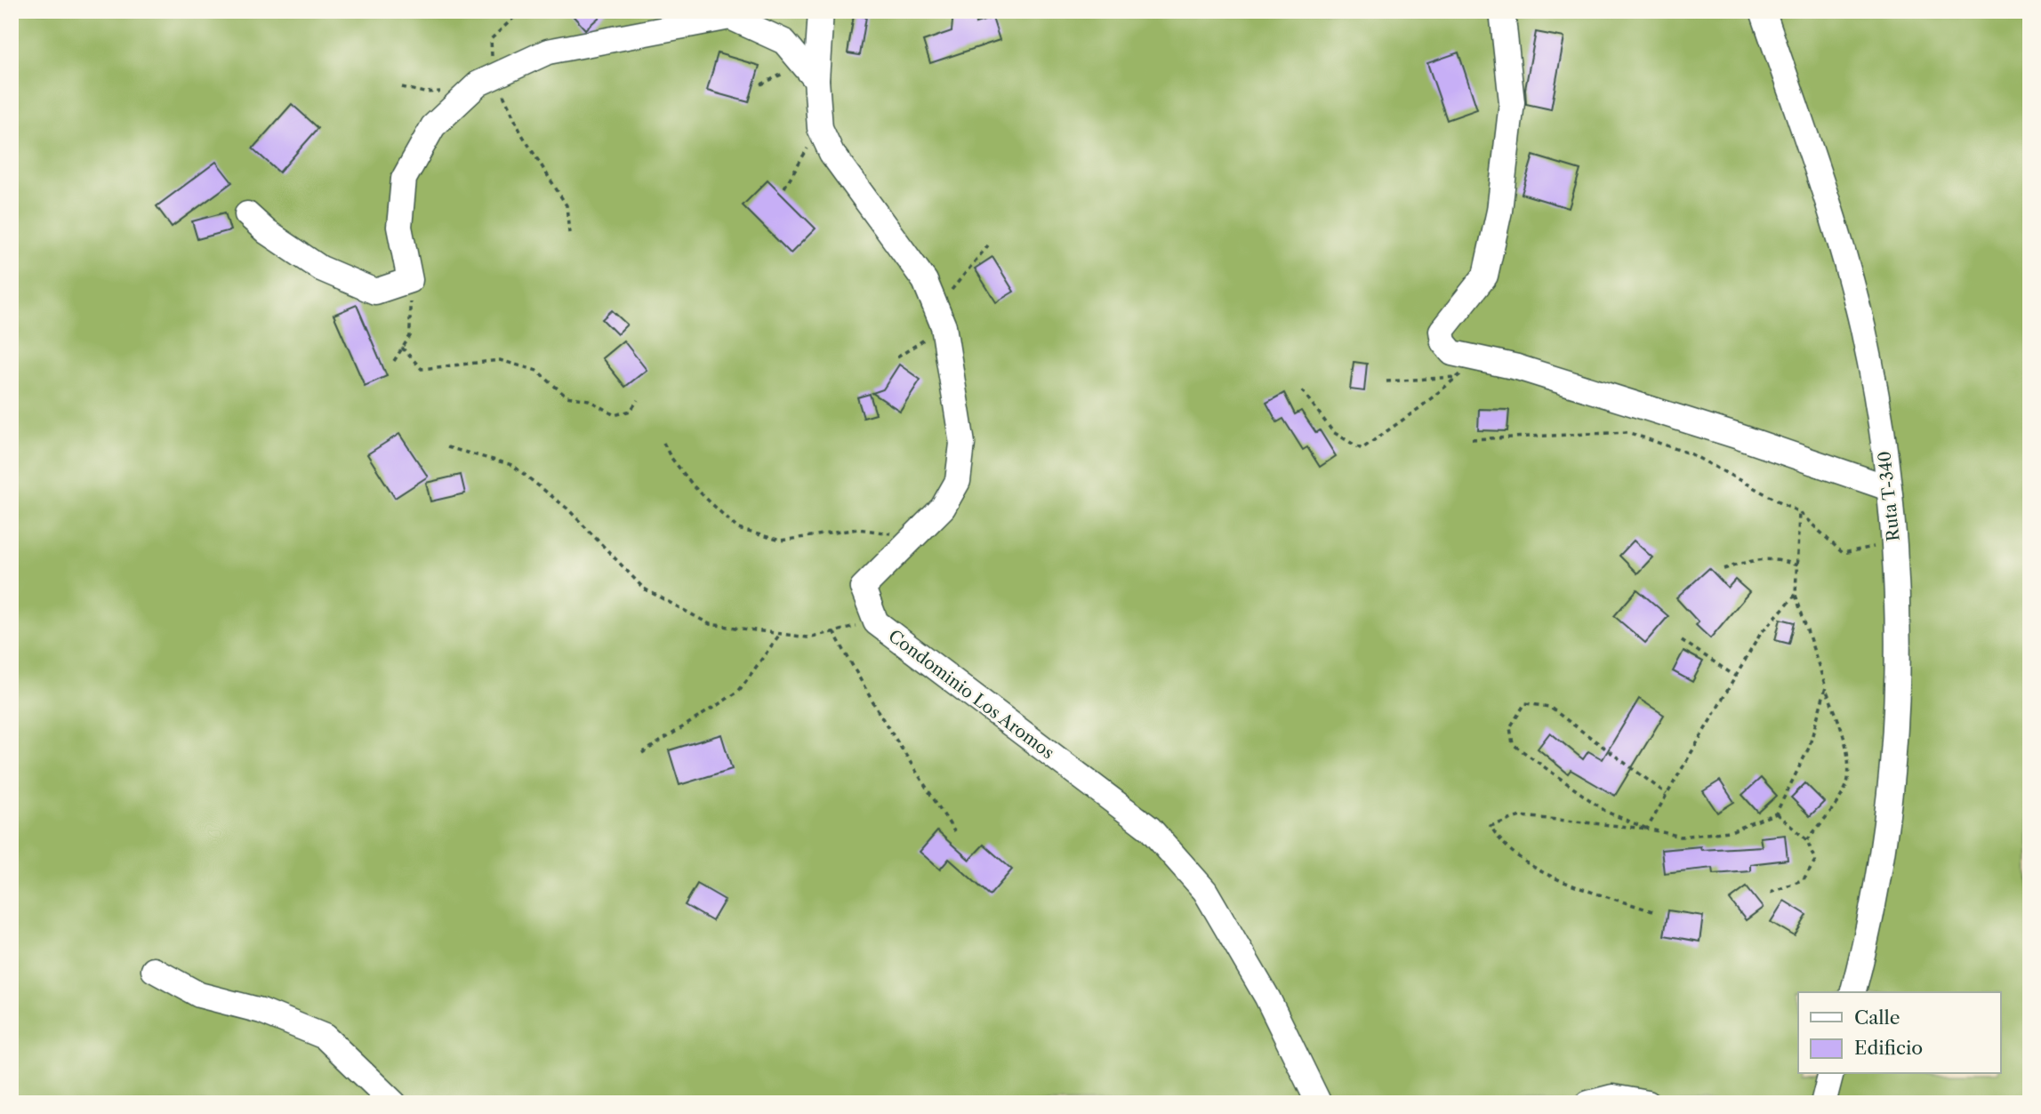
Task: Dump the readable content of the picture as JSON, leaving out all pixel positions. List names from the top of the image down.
{
  "streets": {
    "street": ["Ruta T-340", "Condominio Los Aromos"]
  },
  "legend": ["Calle", "Edificio"]
}
